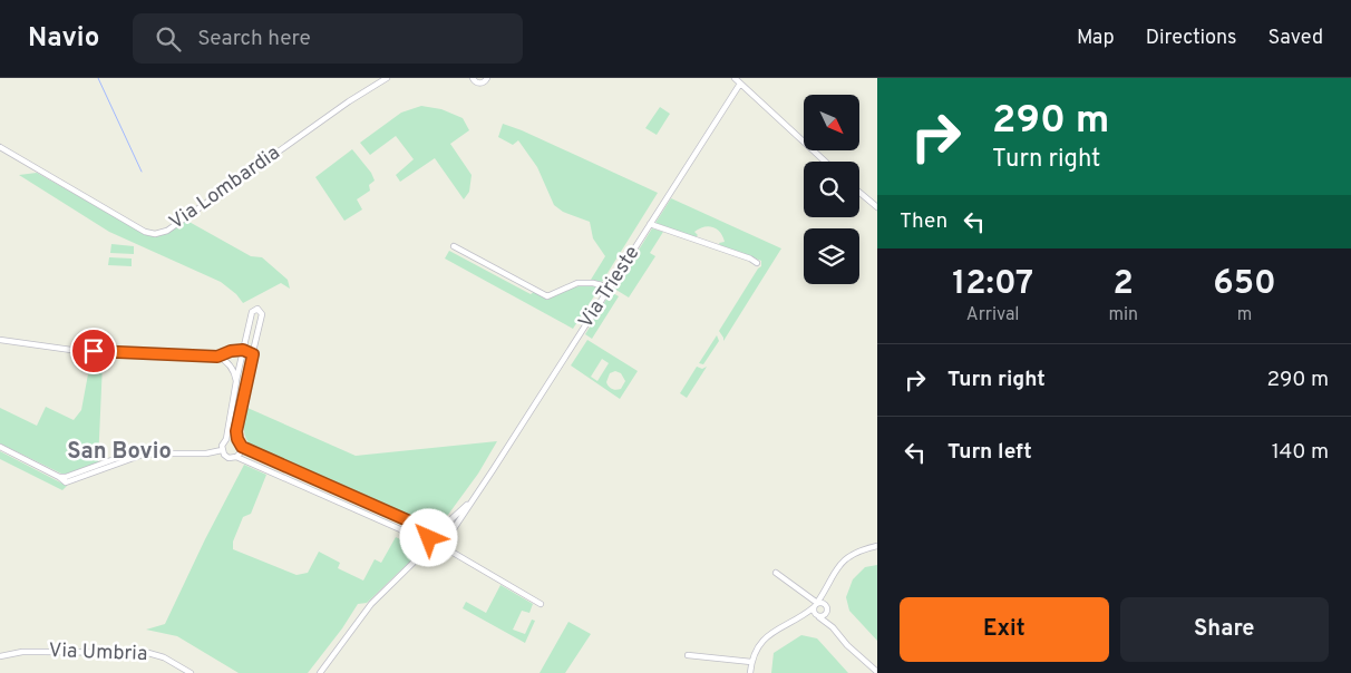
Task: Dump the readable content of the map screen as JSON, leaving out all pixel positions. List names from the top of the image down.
{
  "streets": {
    "street": ["Via Lombardia", "Via Trieste", "Via Umbria"]
  },
  "districts": ["San Bovio"],
  "north": "bottom right",
  "page": {
    "header": "Navio",
    "search": "Search here",
    "nav": ["Map", "Directions", "Saved"],
    "turn": ["290 m", "Turn right"],
    "then": "Then",
    "eta": [
      "12:07",
      "Arrival",
      "2",
      "min",
      "650",
      "m"
    ],
    "list": [
      {
        "name": "Turn right",
        "value": "290 m"
      },
      {
        "name": "Turn left",
        "value": "140 m"
      }
    ],
    "buttons": ["Exit", "Share"]
  }
}
